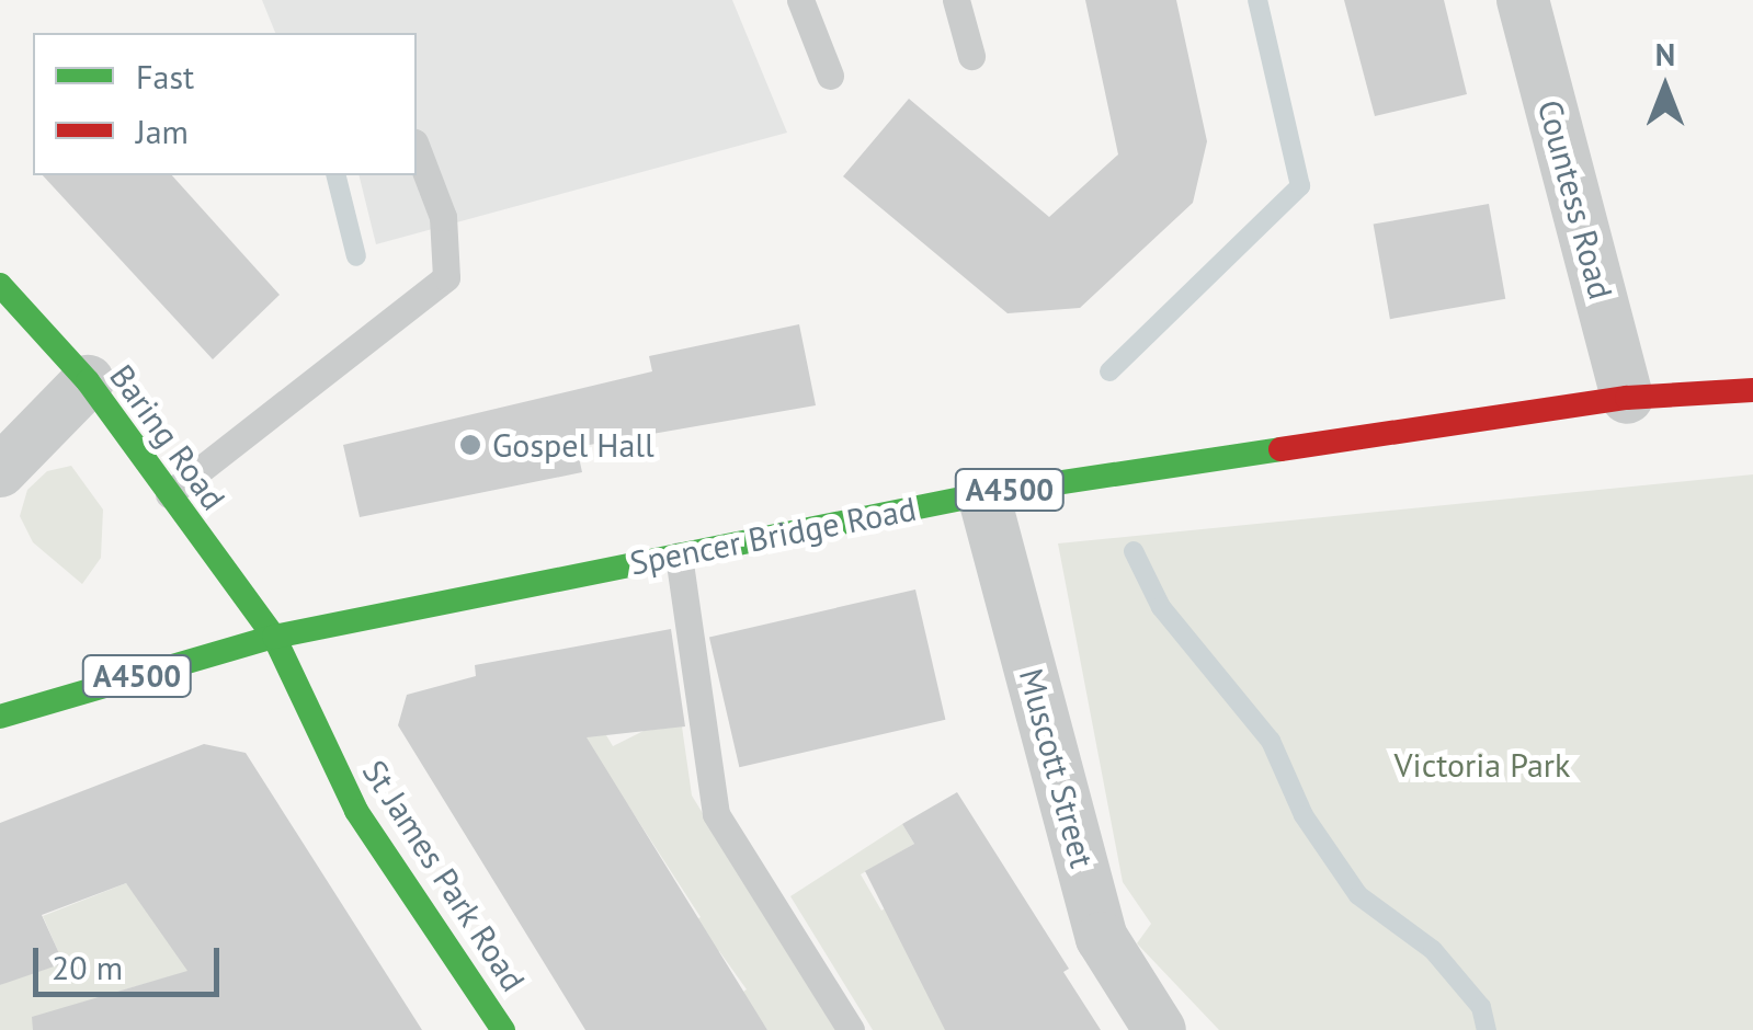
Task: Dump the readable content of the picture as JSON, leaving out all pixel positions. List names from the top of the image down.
{
  "streets": {
    "main road": [
      "Baring Road",
      "A4500",
      "Spencer Bridge Road",
      "St James Park Road"
    ],
    "street": ["Countess Road", "Muscott Street"]
  },
  "crossings": [
    ["Countess Road", "Spencer Bridge Road"],
    ["Baring Road", "Spencer Bridge Road"],
    ["Baring Road", "St James Park Road"],
    ["Spencer Bridge Road", "Muscott Street"],
    ["Spencer Bridge Road", "St James Park Road"]
  ],
  "parks": ["Victoria Park"],
  "places": ["Gospel Hall"],
  "legend": ["Fast", "Jam"],
  "scale_bar": "20 m",
  "north": "top"
}
